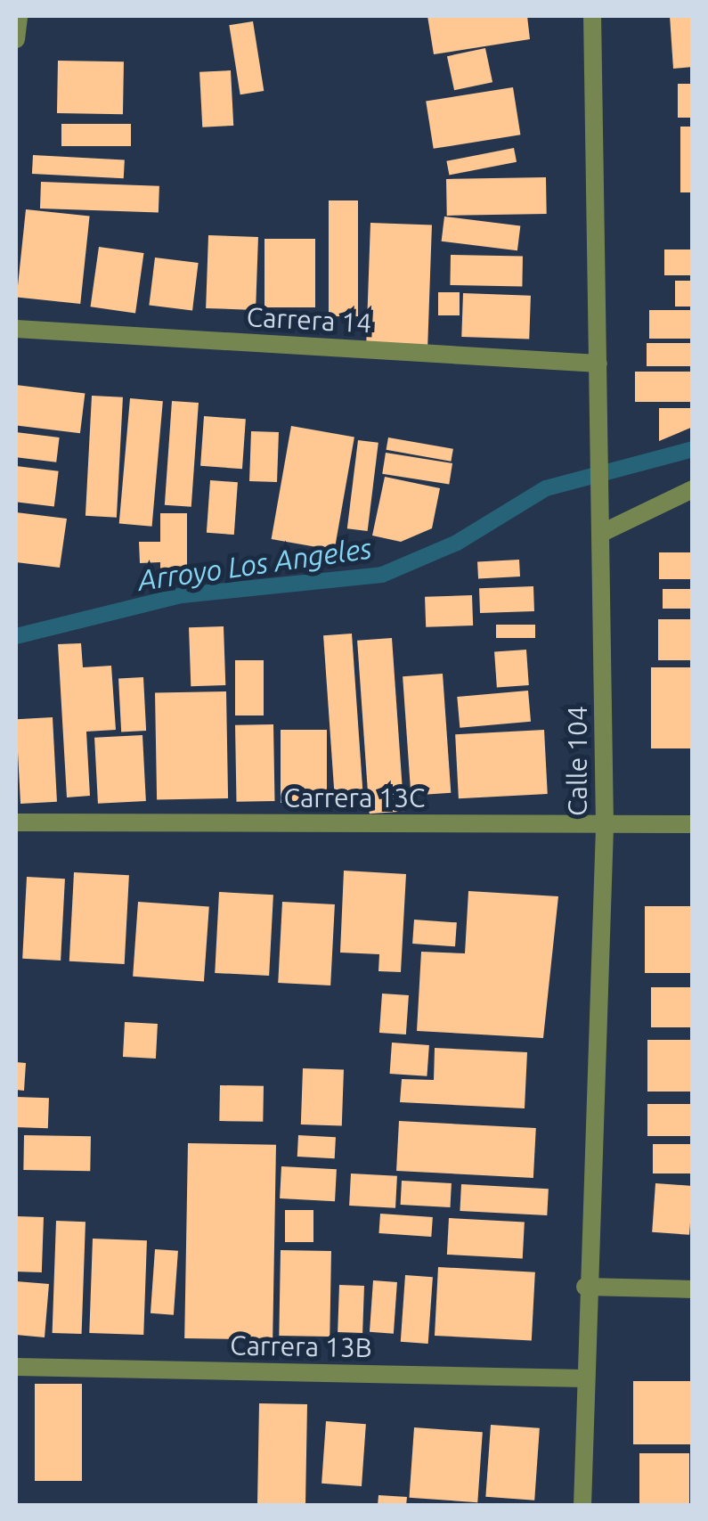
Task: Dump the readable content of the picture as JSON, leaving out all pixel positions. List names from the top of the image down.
{
  "streets": {
    "street": [
      "Carrera 14",
      "Calle 104",
      "Carrera 13C",
      "Carrera 13B"
    ]
  },
  "crossings": [
    ["Carrera 14", "Calle 104"],
    ["Calle 104", "Carrera 13C"],
    ["Calle 104", "Carrera 13B"]
  ],
  "water": ["Arroyo Los Angeles"]
}
